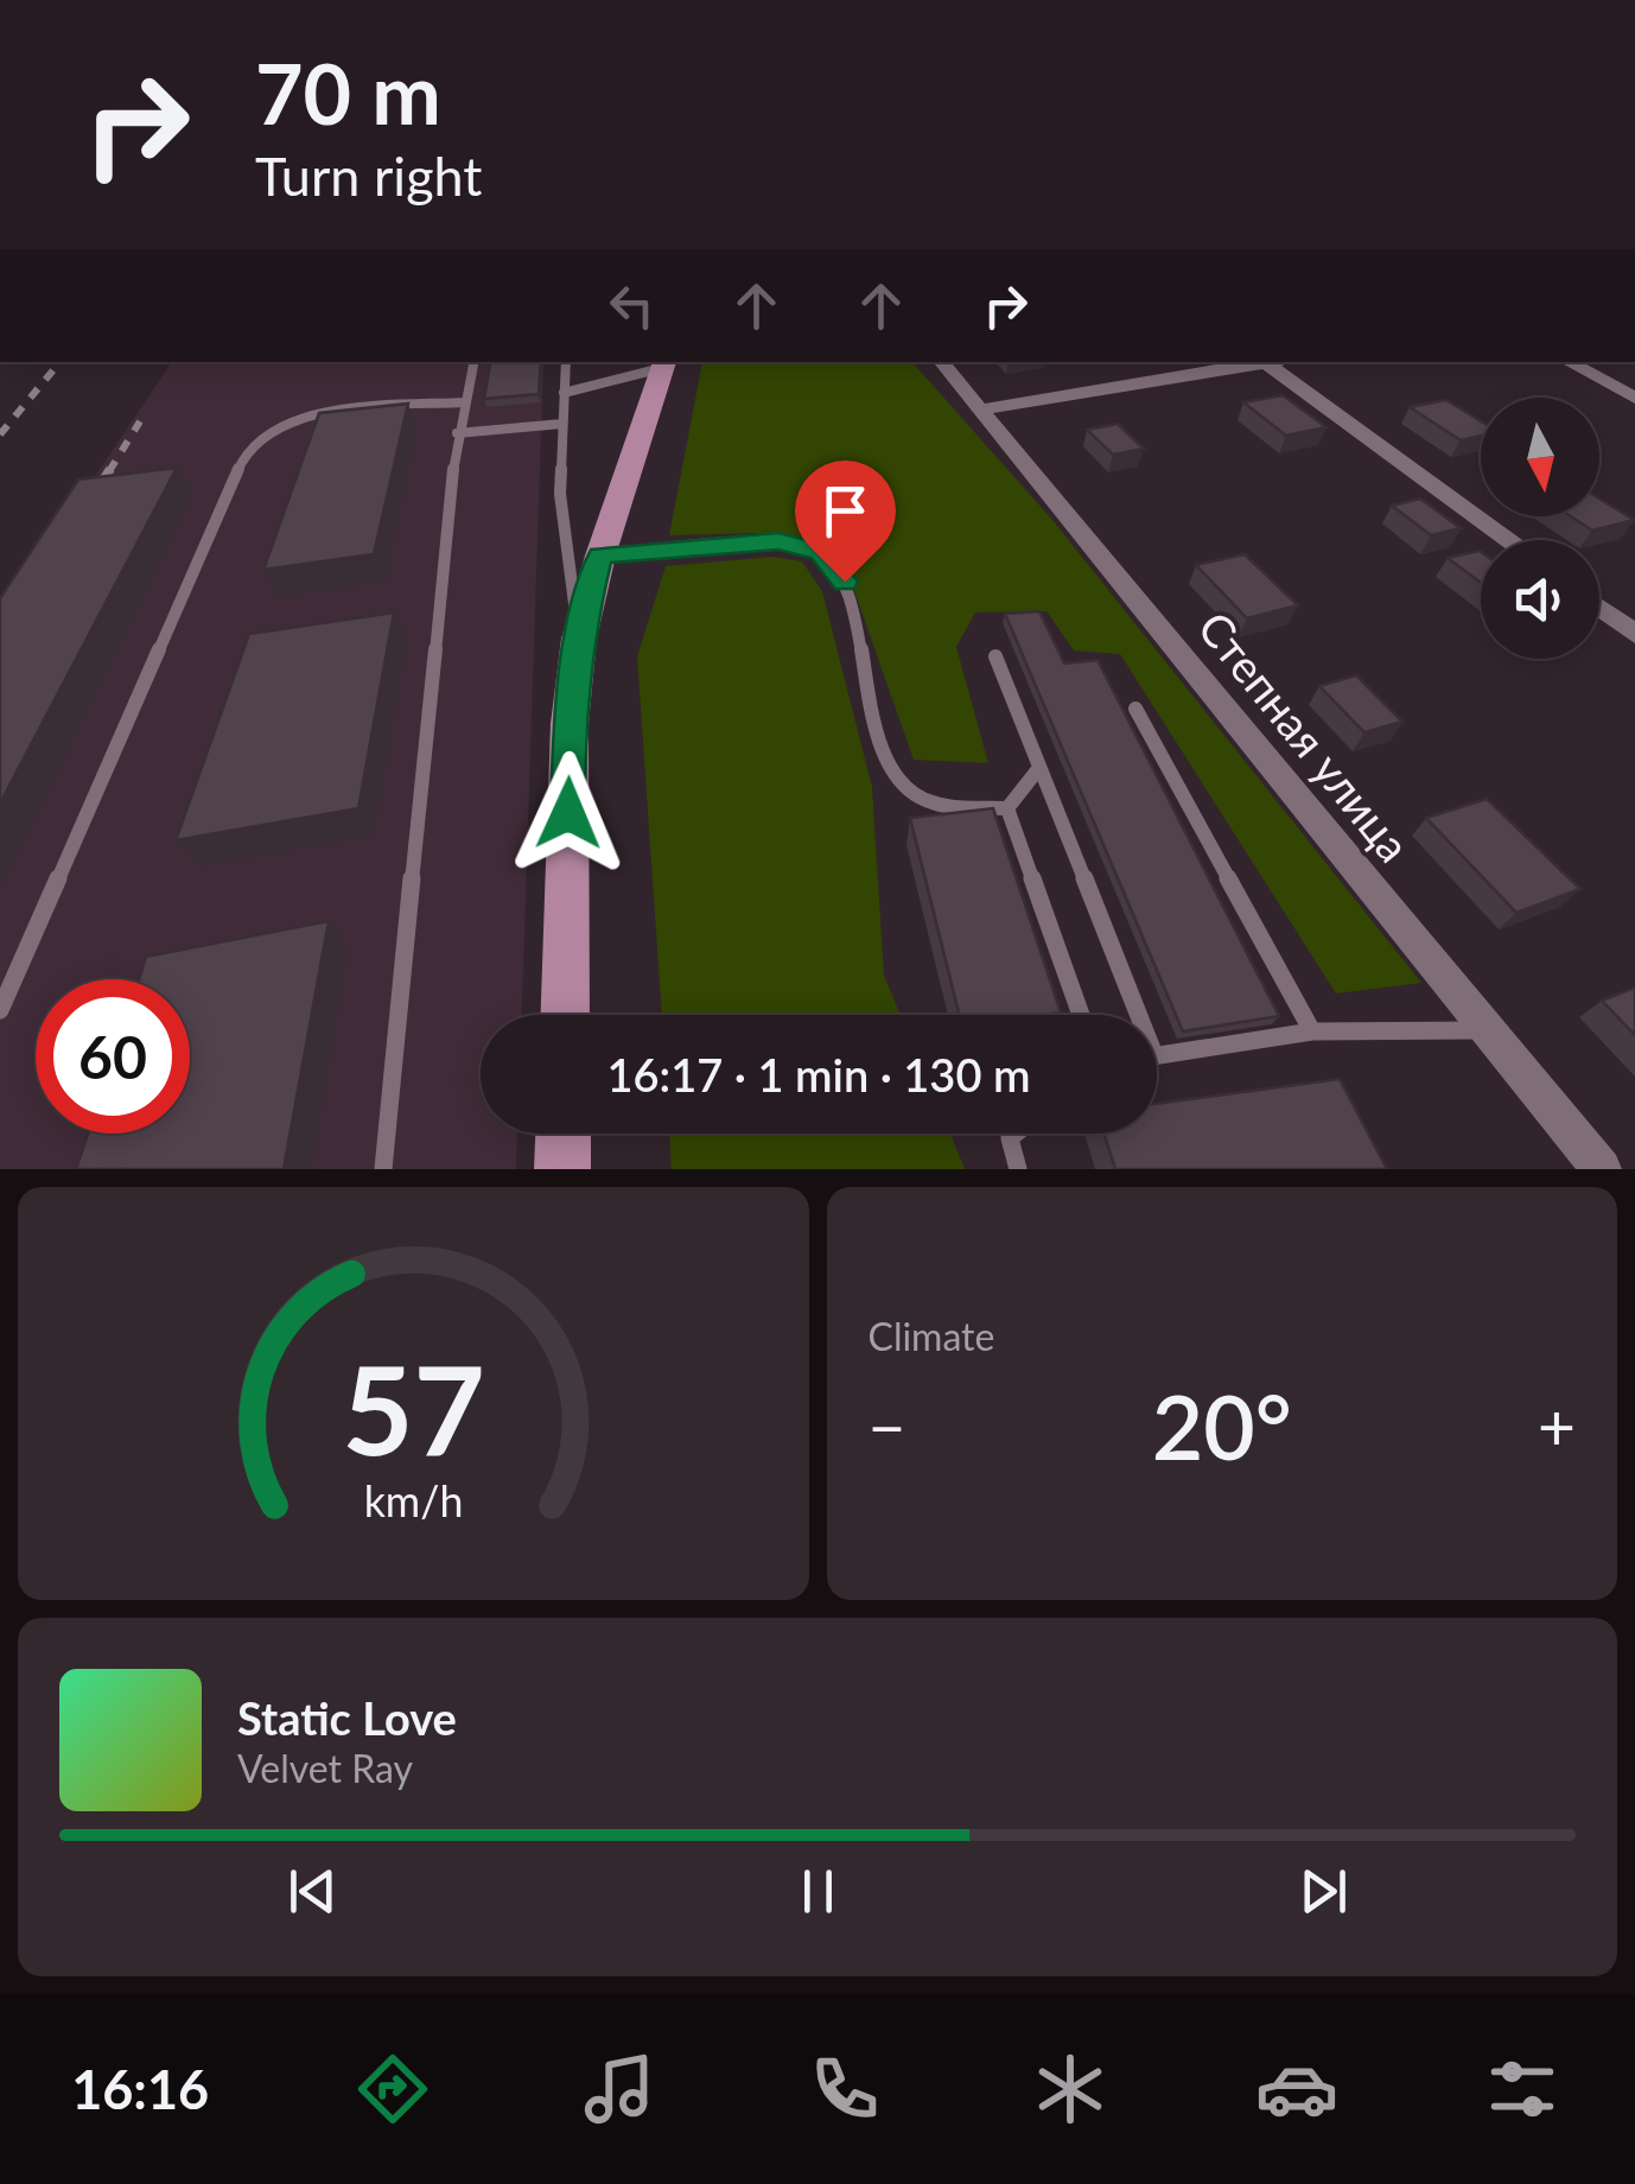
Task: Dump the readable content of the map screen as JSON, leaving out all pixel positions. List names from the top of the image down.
{
  "streets": {
    "street": ["Степная улица"]
  },
  "north": "bottom",
  "page": {
    "turn": ["70 m", "Turn right"],
    "limit": "60",
    "trip": "16:17 · 1 min · 130 m",
    "tile": "Climate",
    "heat": ["−", "20°", "+"],
    "song": ["Static Love", "Velvet Ray"],
    "tabs": "16:16",
    "gauge": ["57", "km/h"]
  }
}
